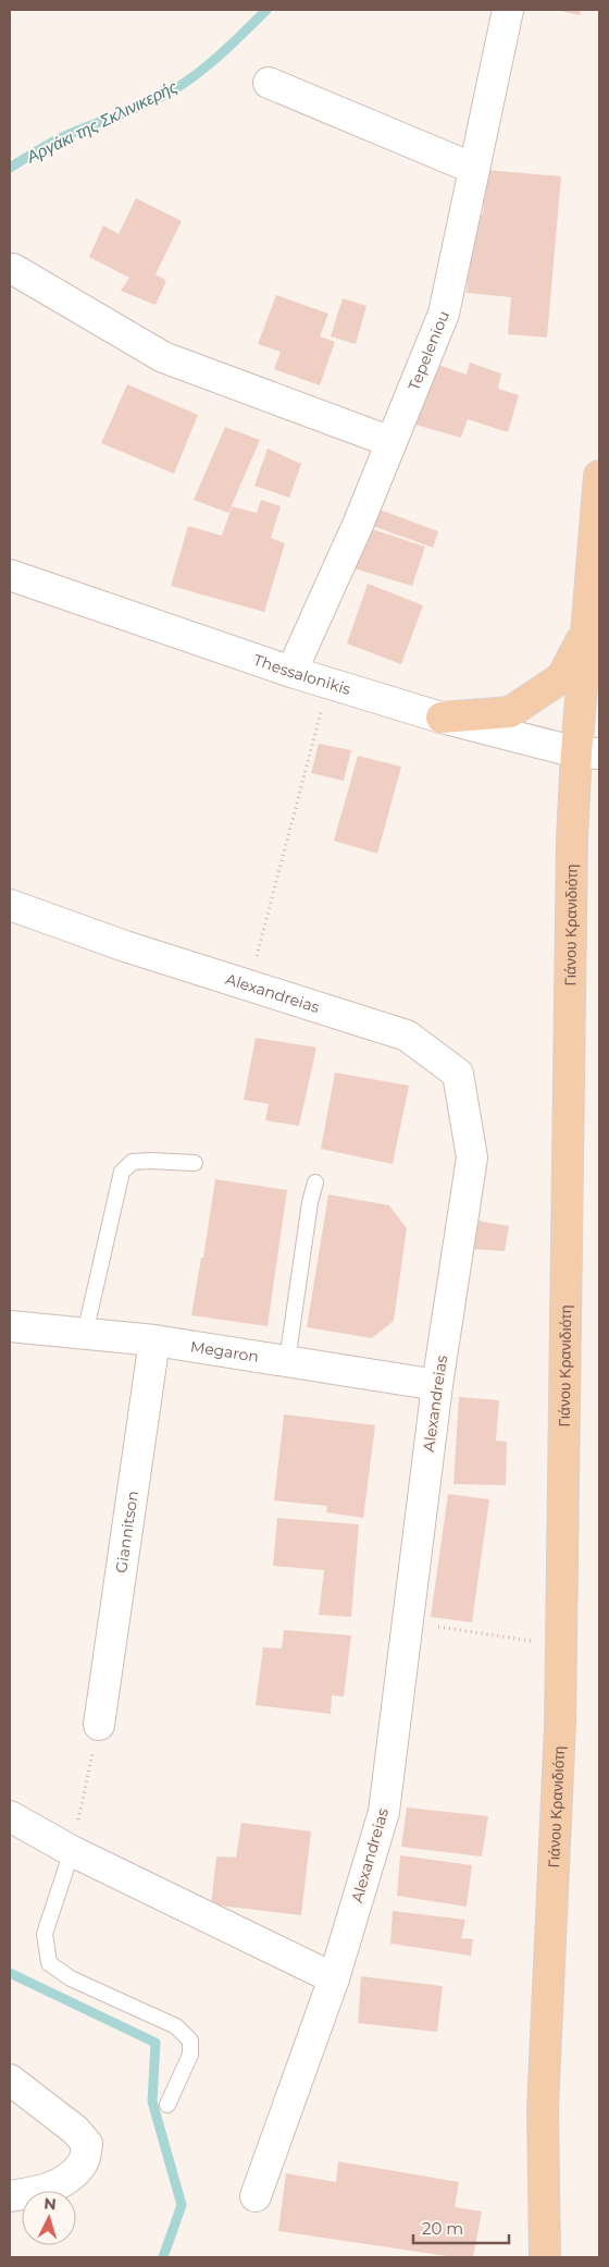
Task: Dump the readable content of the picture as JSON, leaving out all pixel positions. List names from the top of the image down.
{
  "streets": {
    "main road": ["Γιάνου Κρανιδιότη"],
    "street": [
      "Tepeleniou",
      "Thessalonikis",
      "Alexandreias",
      "Megaron",
      "Giannitson"
    ]
  },
  "crossings": [
    ["Tepeleniou", "Thessalonikis"],
    ["Thessalonikis", "Γιάνου Κρανιδιότη"],
    ["Alexandreias", "Megaron"],
    ["Megaron", "Giannitson"]
  ],
  "water": ["Αργάκι της Σκλινικερής"],
  "scale_bar": "20 m",
  "north": "top"
}
